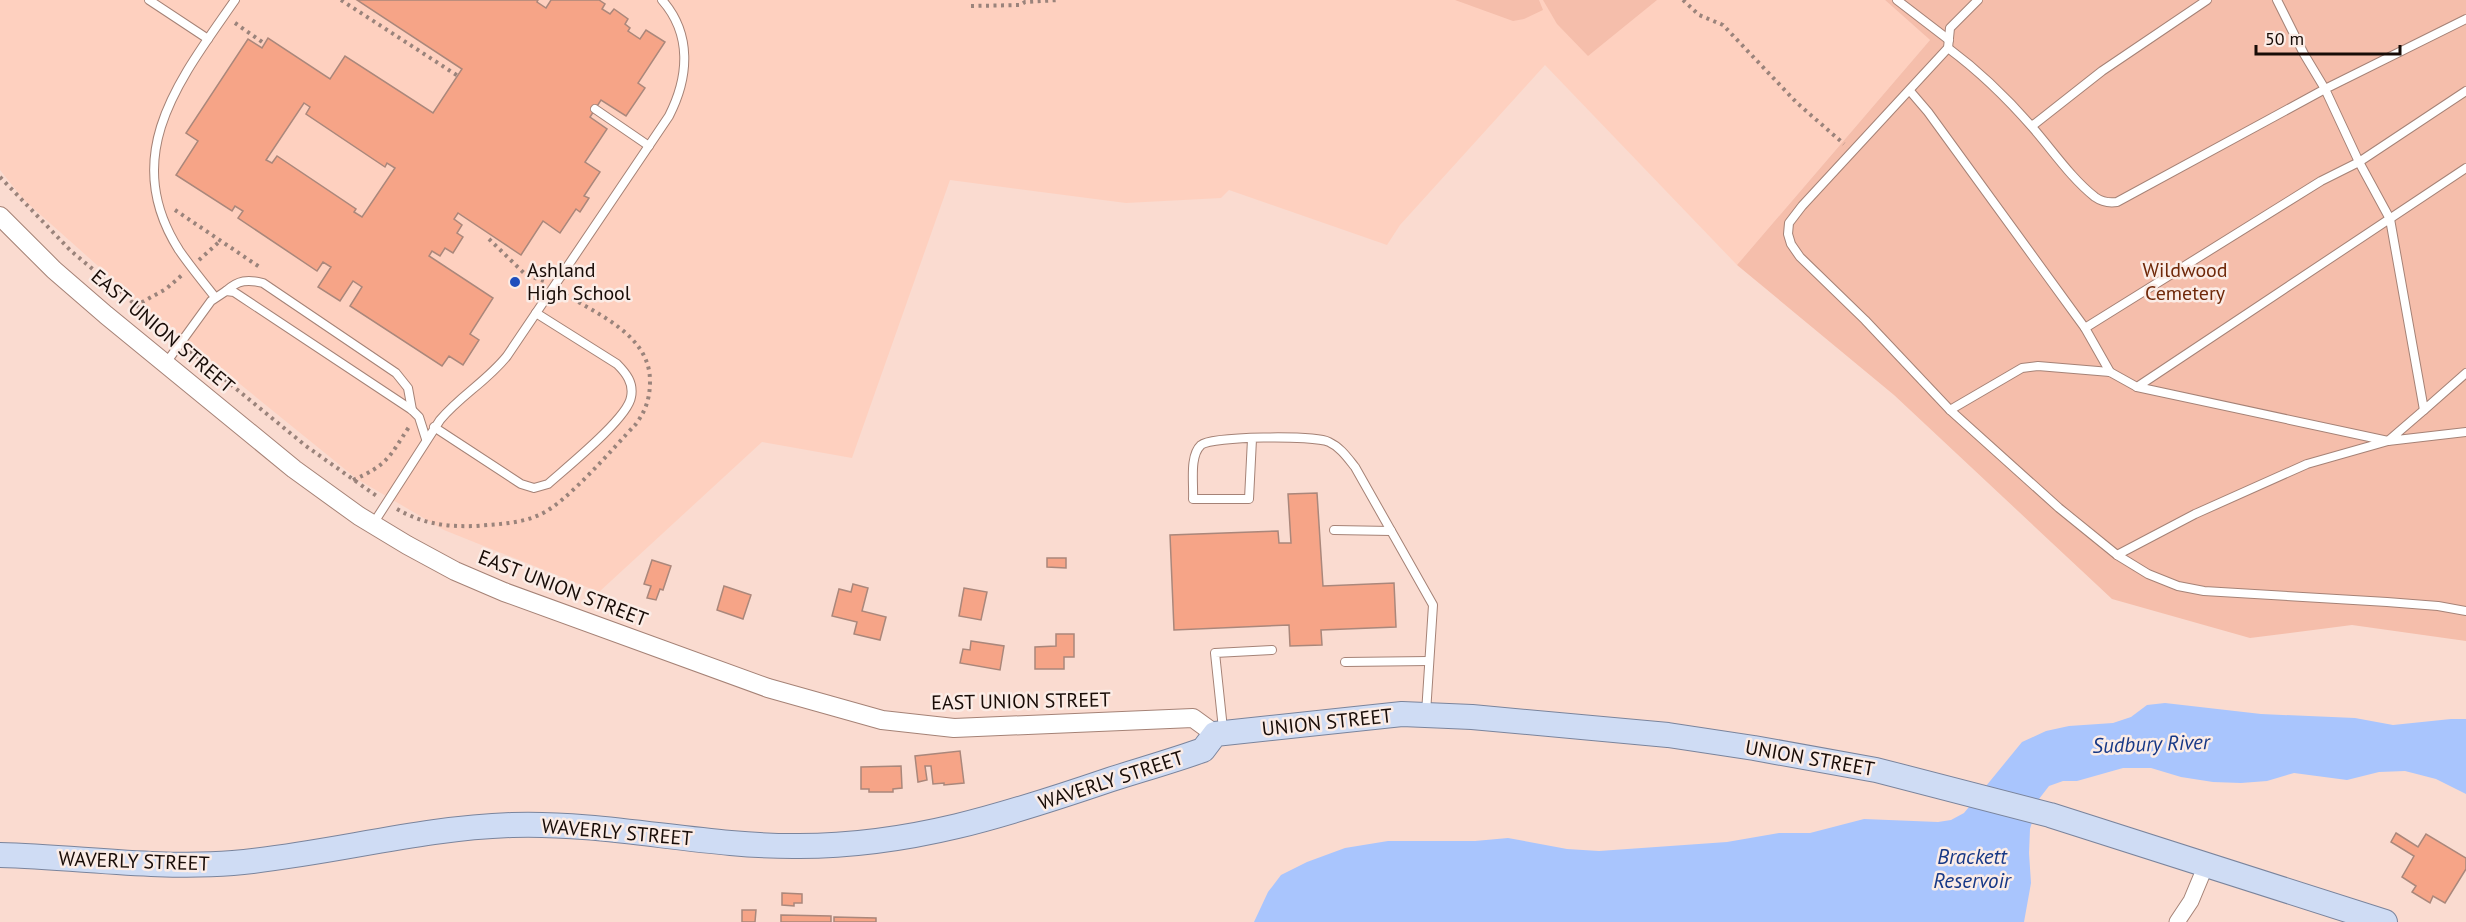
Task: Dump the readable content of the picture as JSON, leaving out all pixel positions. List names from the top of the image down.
{
  "streets": {
    "main road": ["UNION STREET", "WAVERLY STREET"],
    "street": ["EAST UNION STREET"]
  },
  "crossings": [
    ["EAST UNION STREET", "UNION STREET"],
    ["EAST UNION STREET", "WAVERLY STREET"],
    ["UNION STREET", "WAVERLY STREET"]
  ],
  "water": ["Sudbury River", "Brackett Reservoir"],
  "parks": ["Wildwood Cemetery"],
  "places": ["Ashland High School"],
  "scale_bar": "50 m"
}
